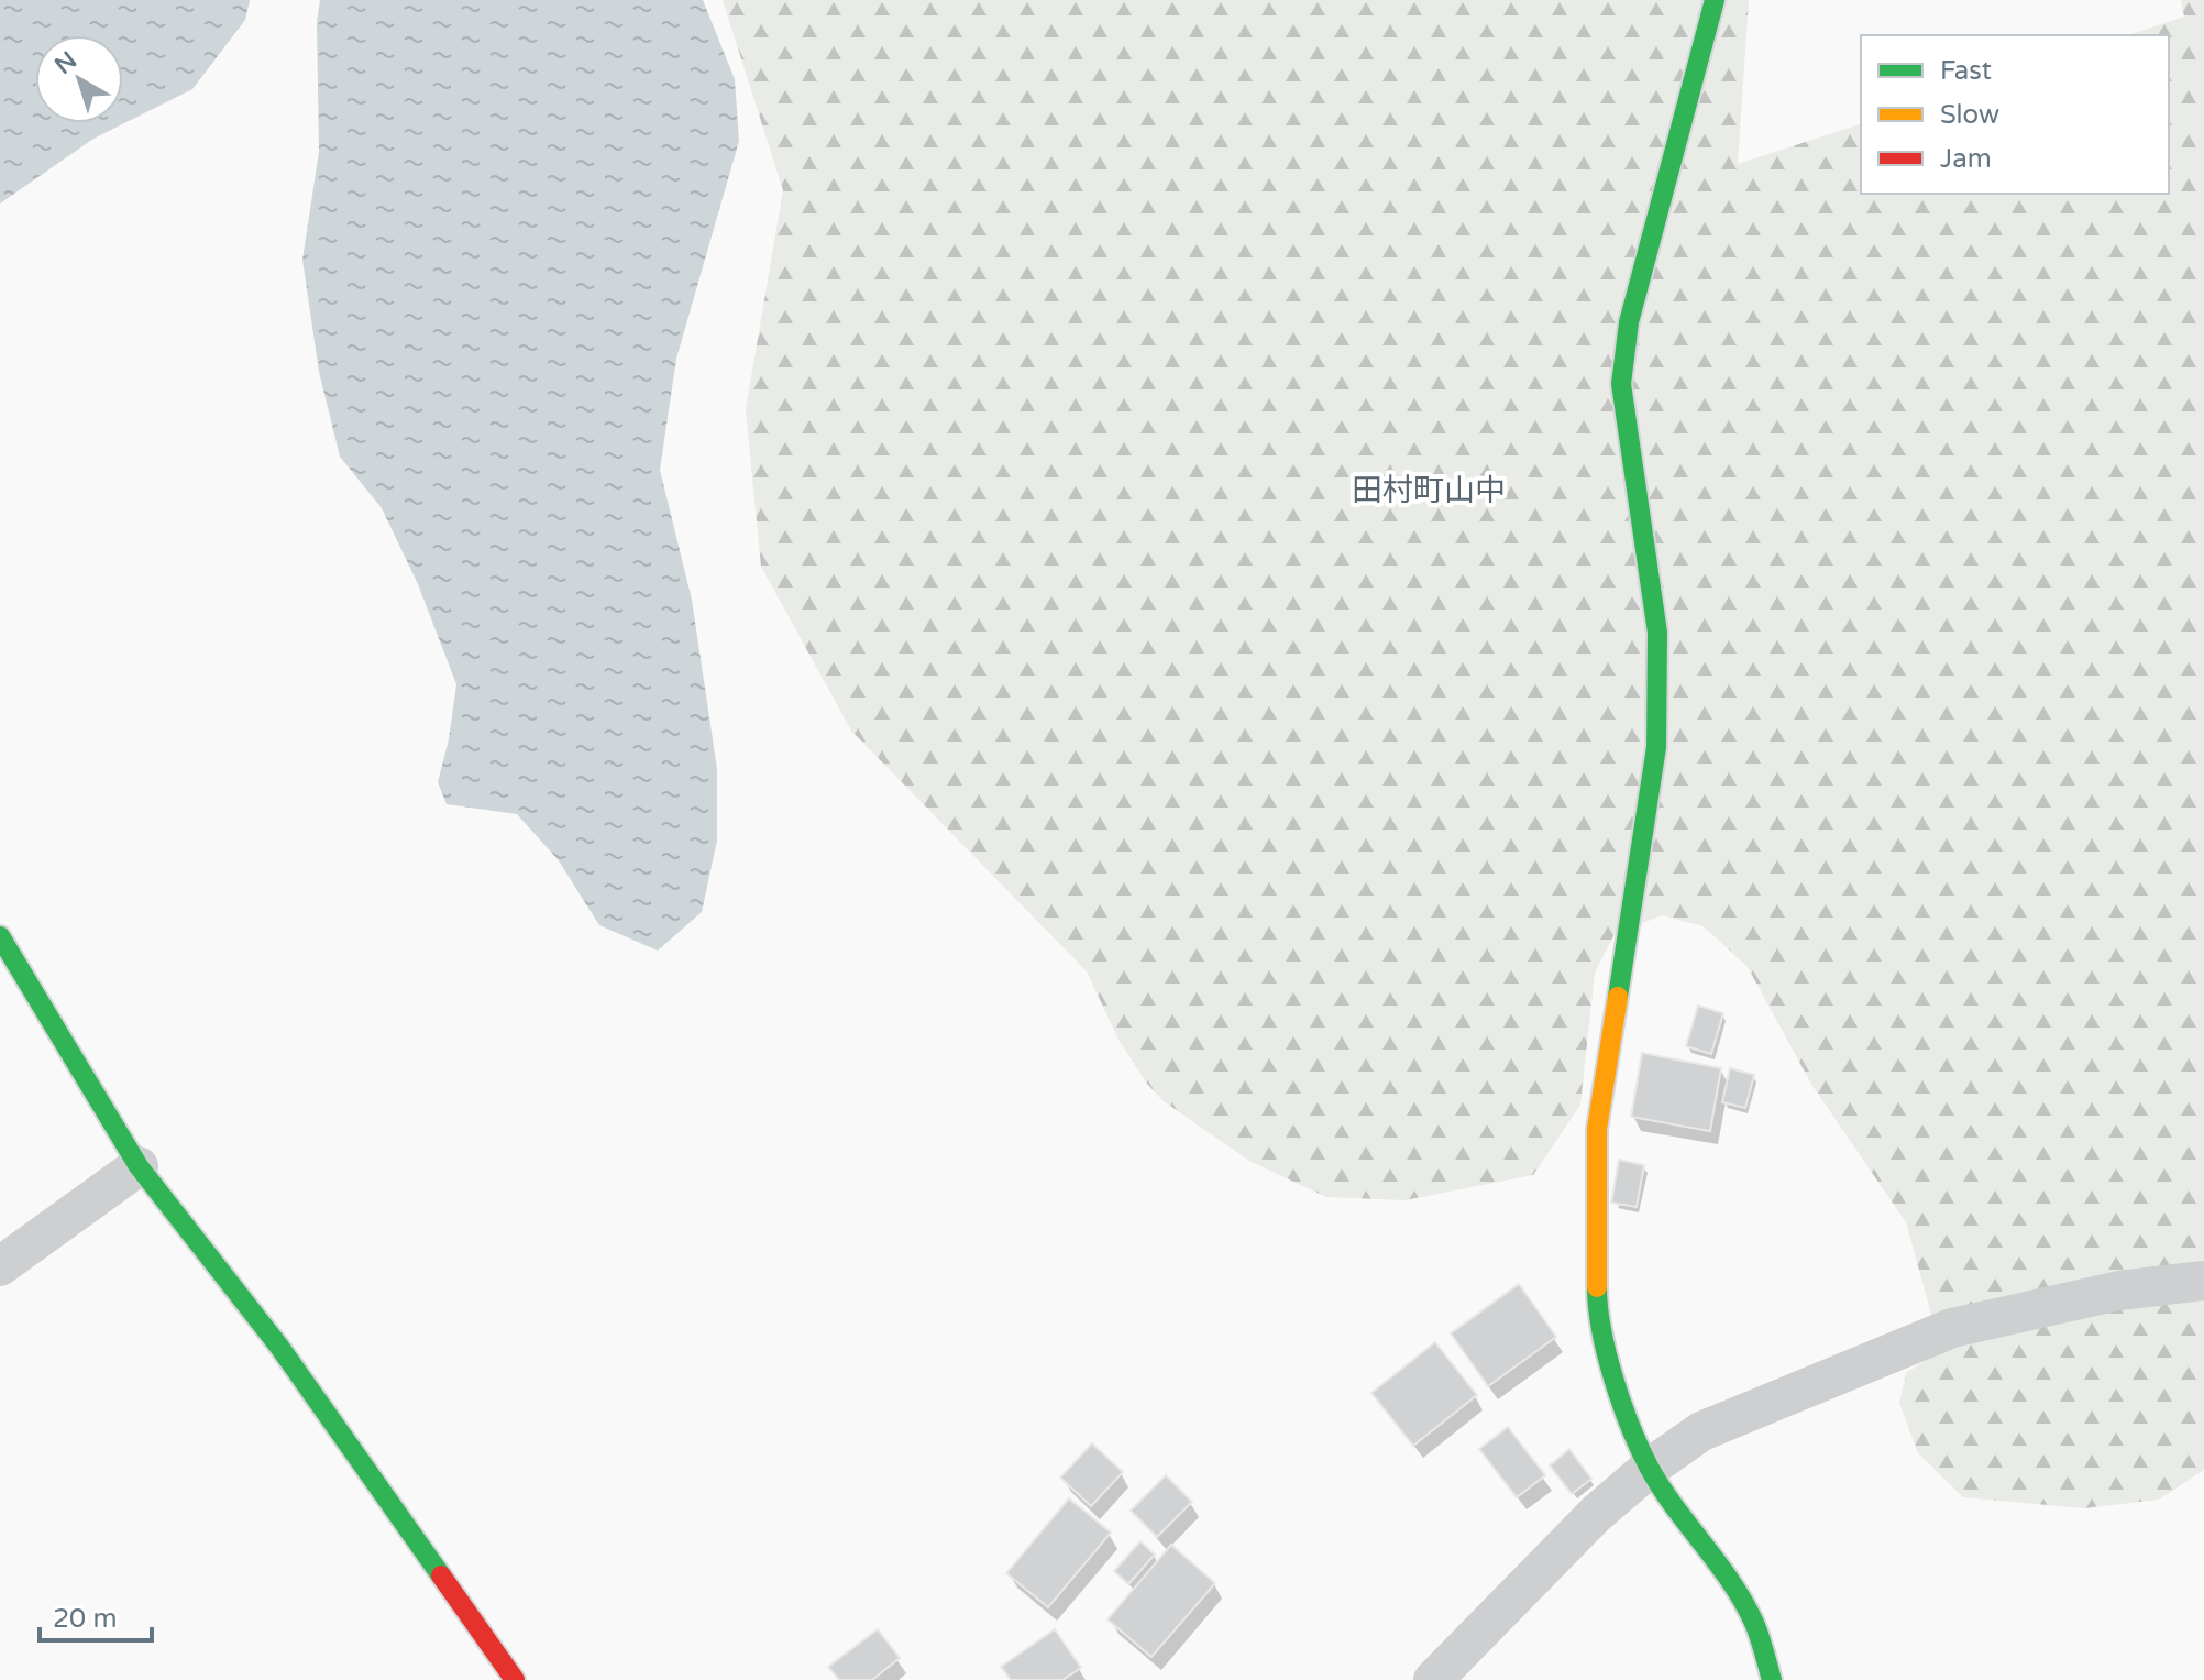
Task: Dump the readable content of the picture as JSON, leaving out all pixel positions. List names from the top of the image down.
{
  "districts": ["田村町山中"],
  "legend": ["Fast", "Slow", "Jam"],
  "scale_bar": "20 m",
  "north": "top left"
}
